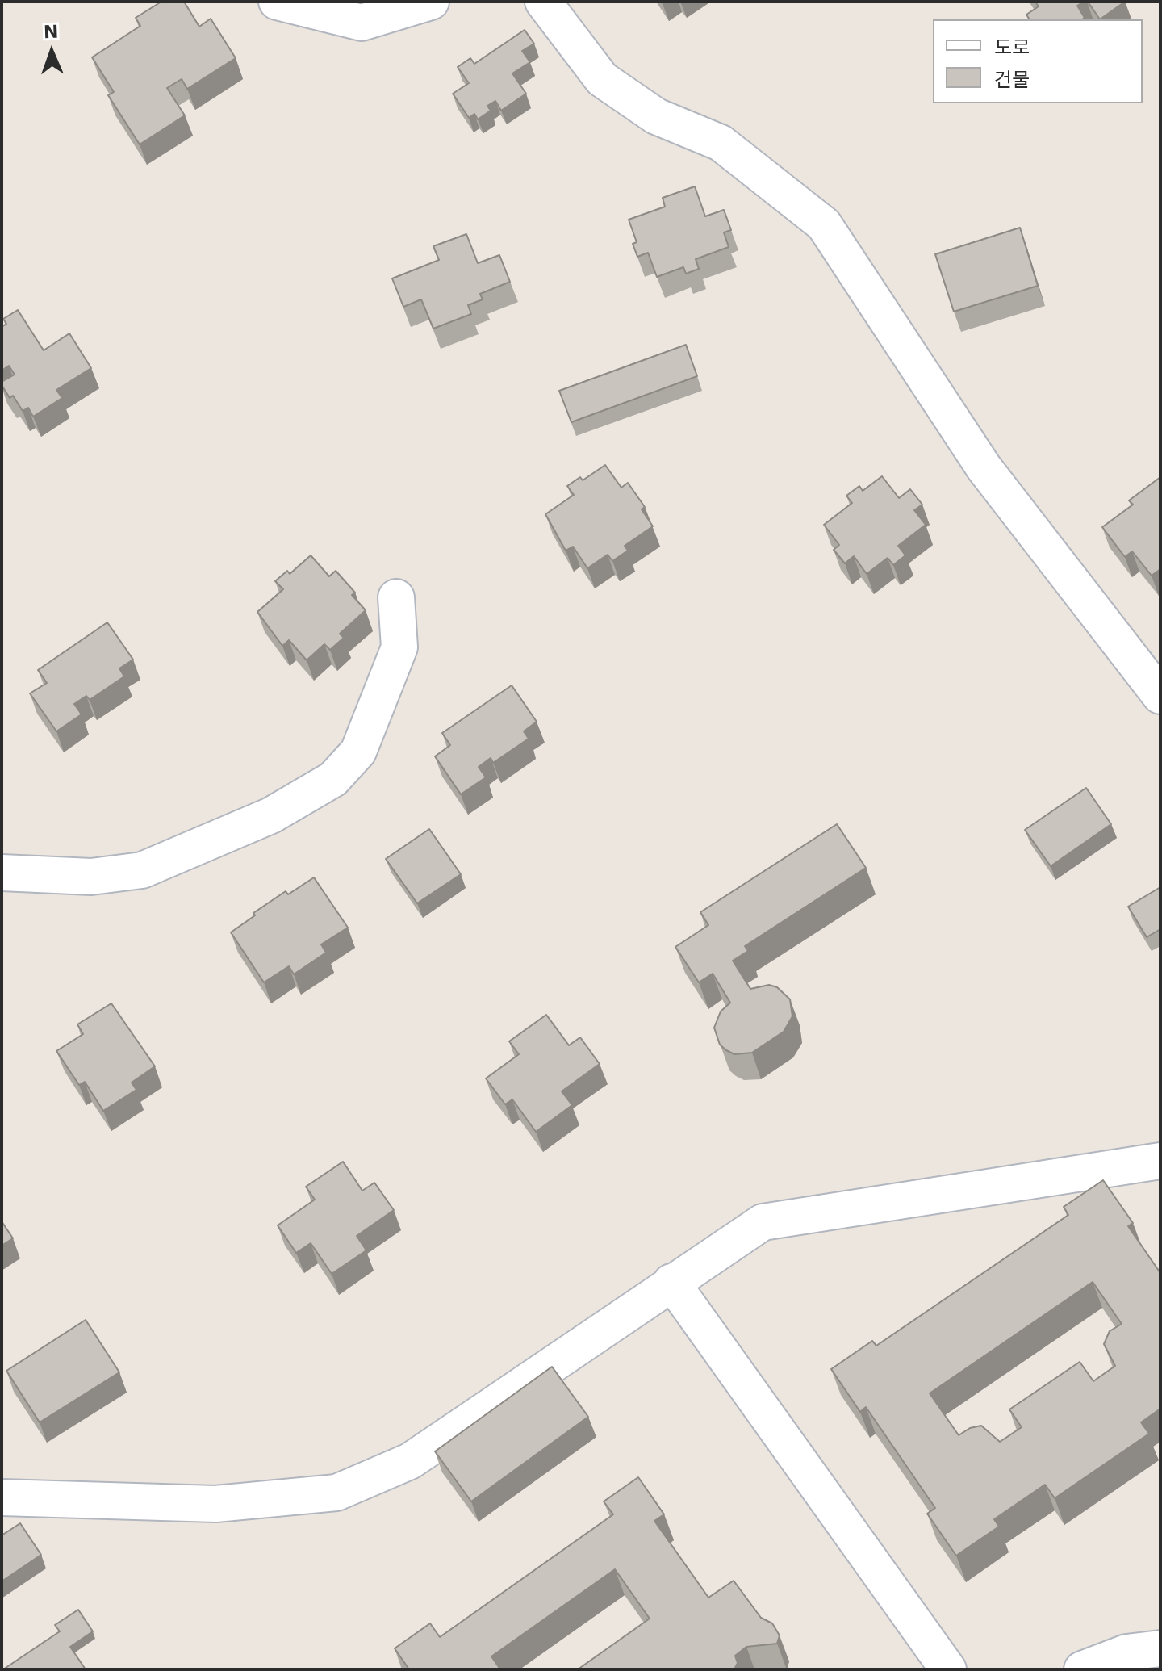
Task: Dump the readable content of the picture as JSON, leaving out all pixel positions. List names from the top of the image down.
{
  "legend": ["도로", "건물"],
  "north": "top"
}
